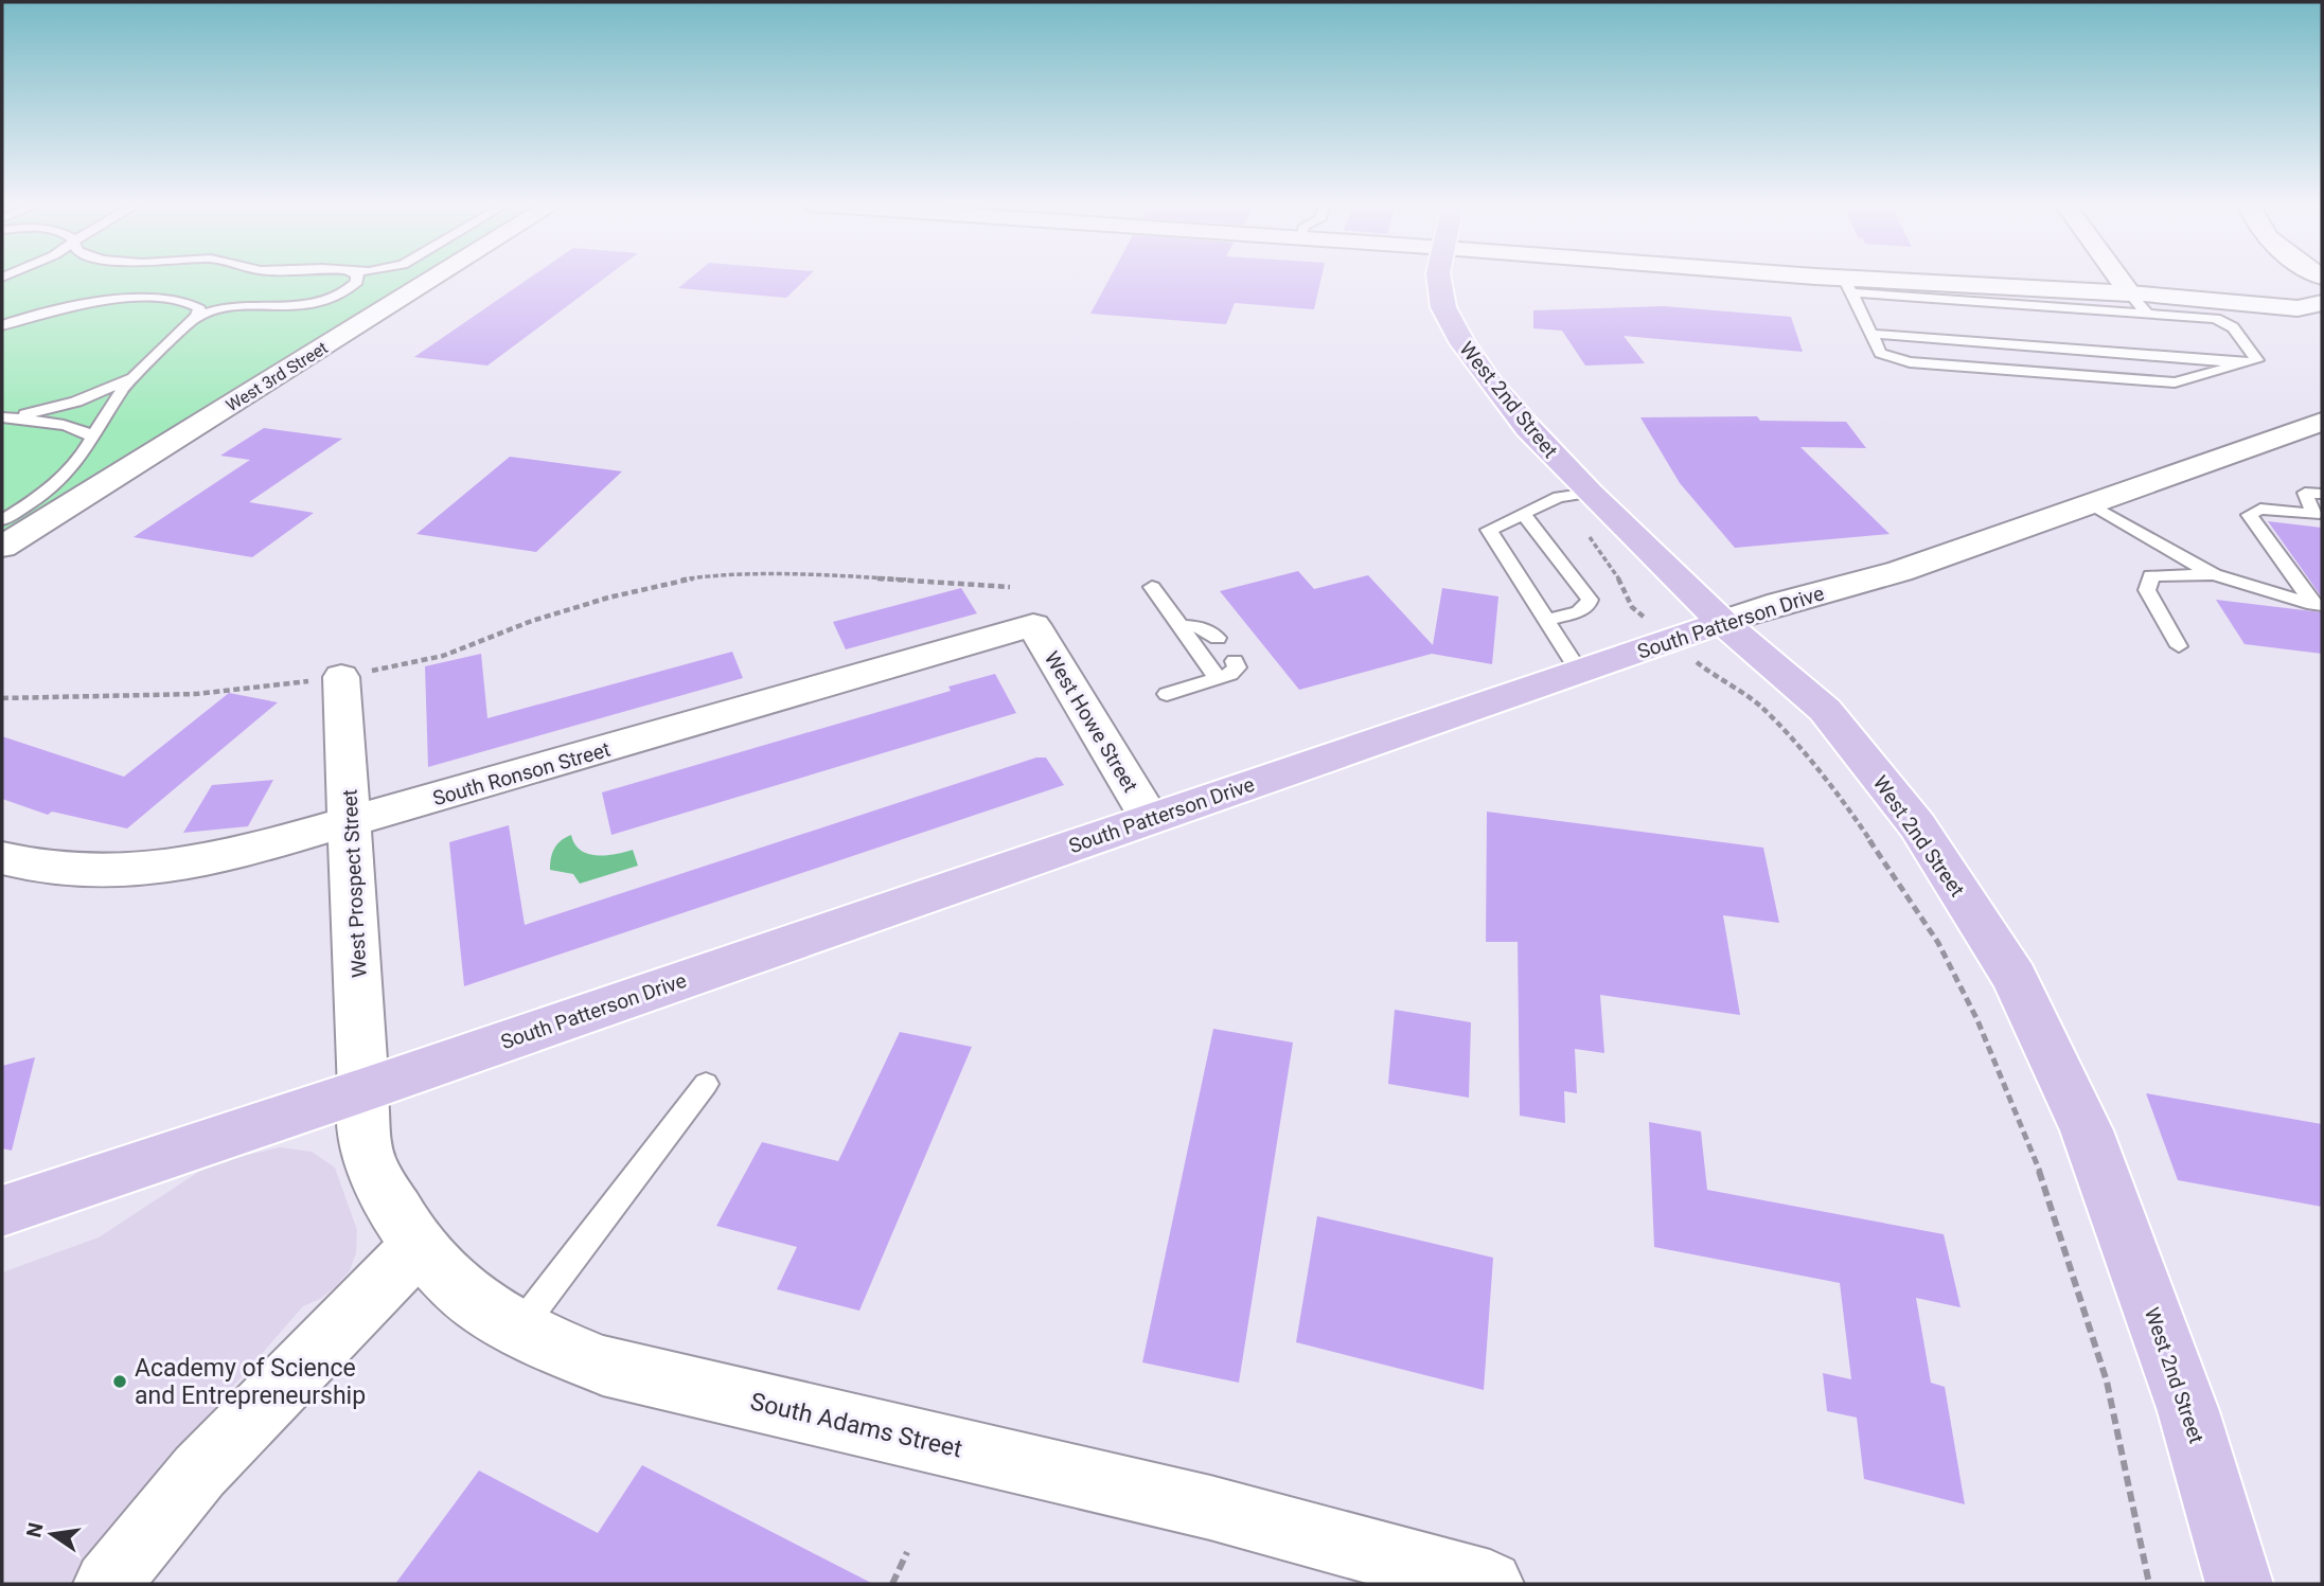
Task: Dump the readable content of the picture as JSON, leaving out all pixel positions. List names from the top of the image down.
{
  "streets": {
    "main road": ["West 2nd Street", "South Patterson Drive"],
    "street": [
      "West 3rd Street",
      "West Howe Street",
      "South Ronson Street",
      "West Prospect Street",
      "South Adams Street"
    ]
  },
  "crossings": [
    ["West 2nd Street", "South Patterson Drive"],
    ["South Patterson Drive", "West Howe Street"],
    ["South Patterson Drive", "West Prospect Street"],
    ["South Patterson Drive", "South Adams Street"],
    ["West Howe Street", "South Ronson Street"],
    ["South Ronson Street", "West Prospect Street"],
    ["West Prospect Street", "South Adams Street"]
  ],
  "places": ["Academy of Science and Entrepreneurship"],
  "north": "left"
}
